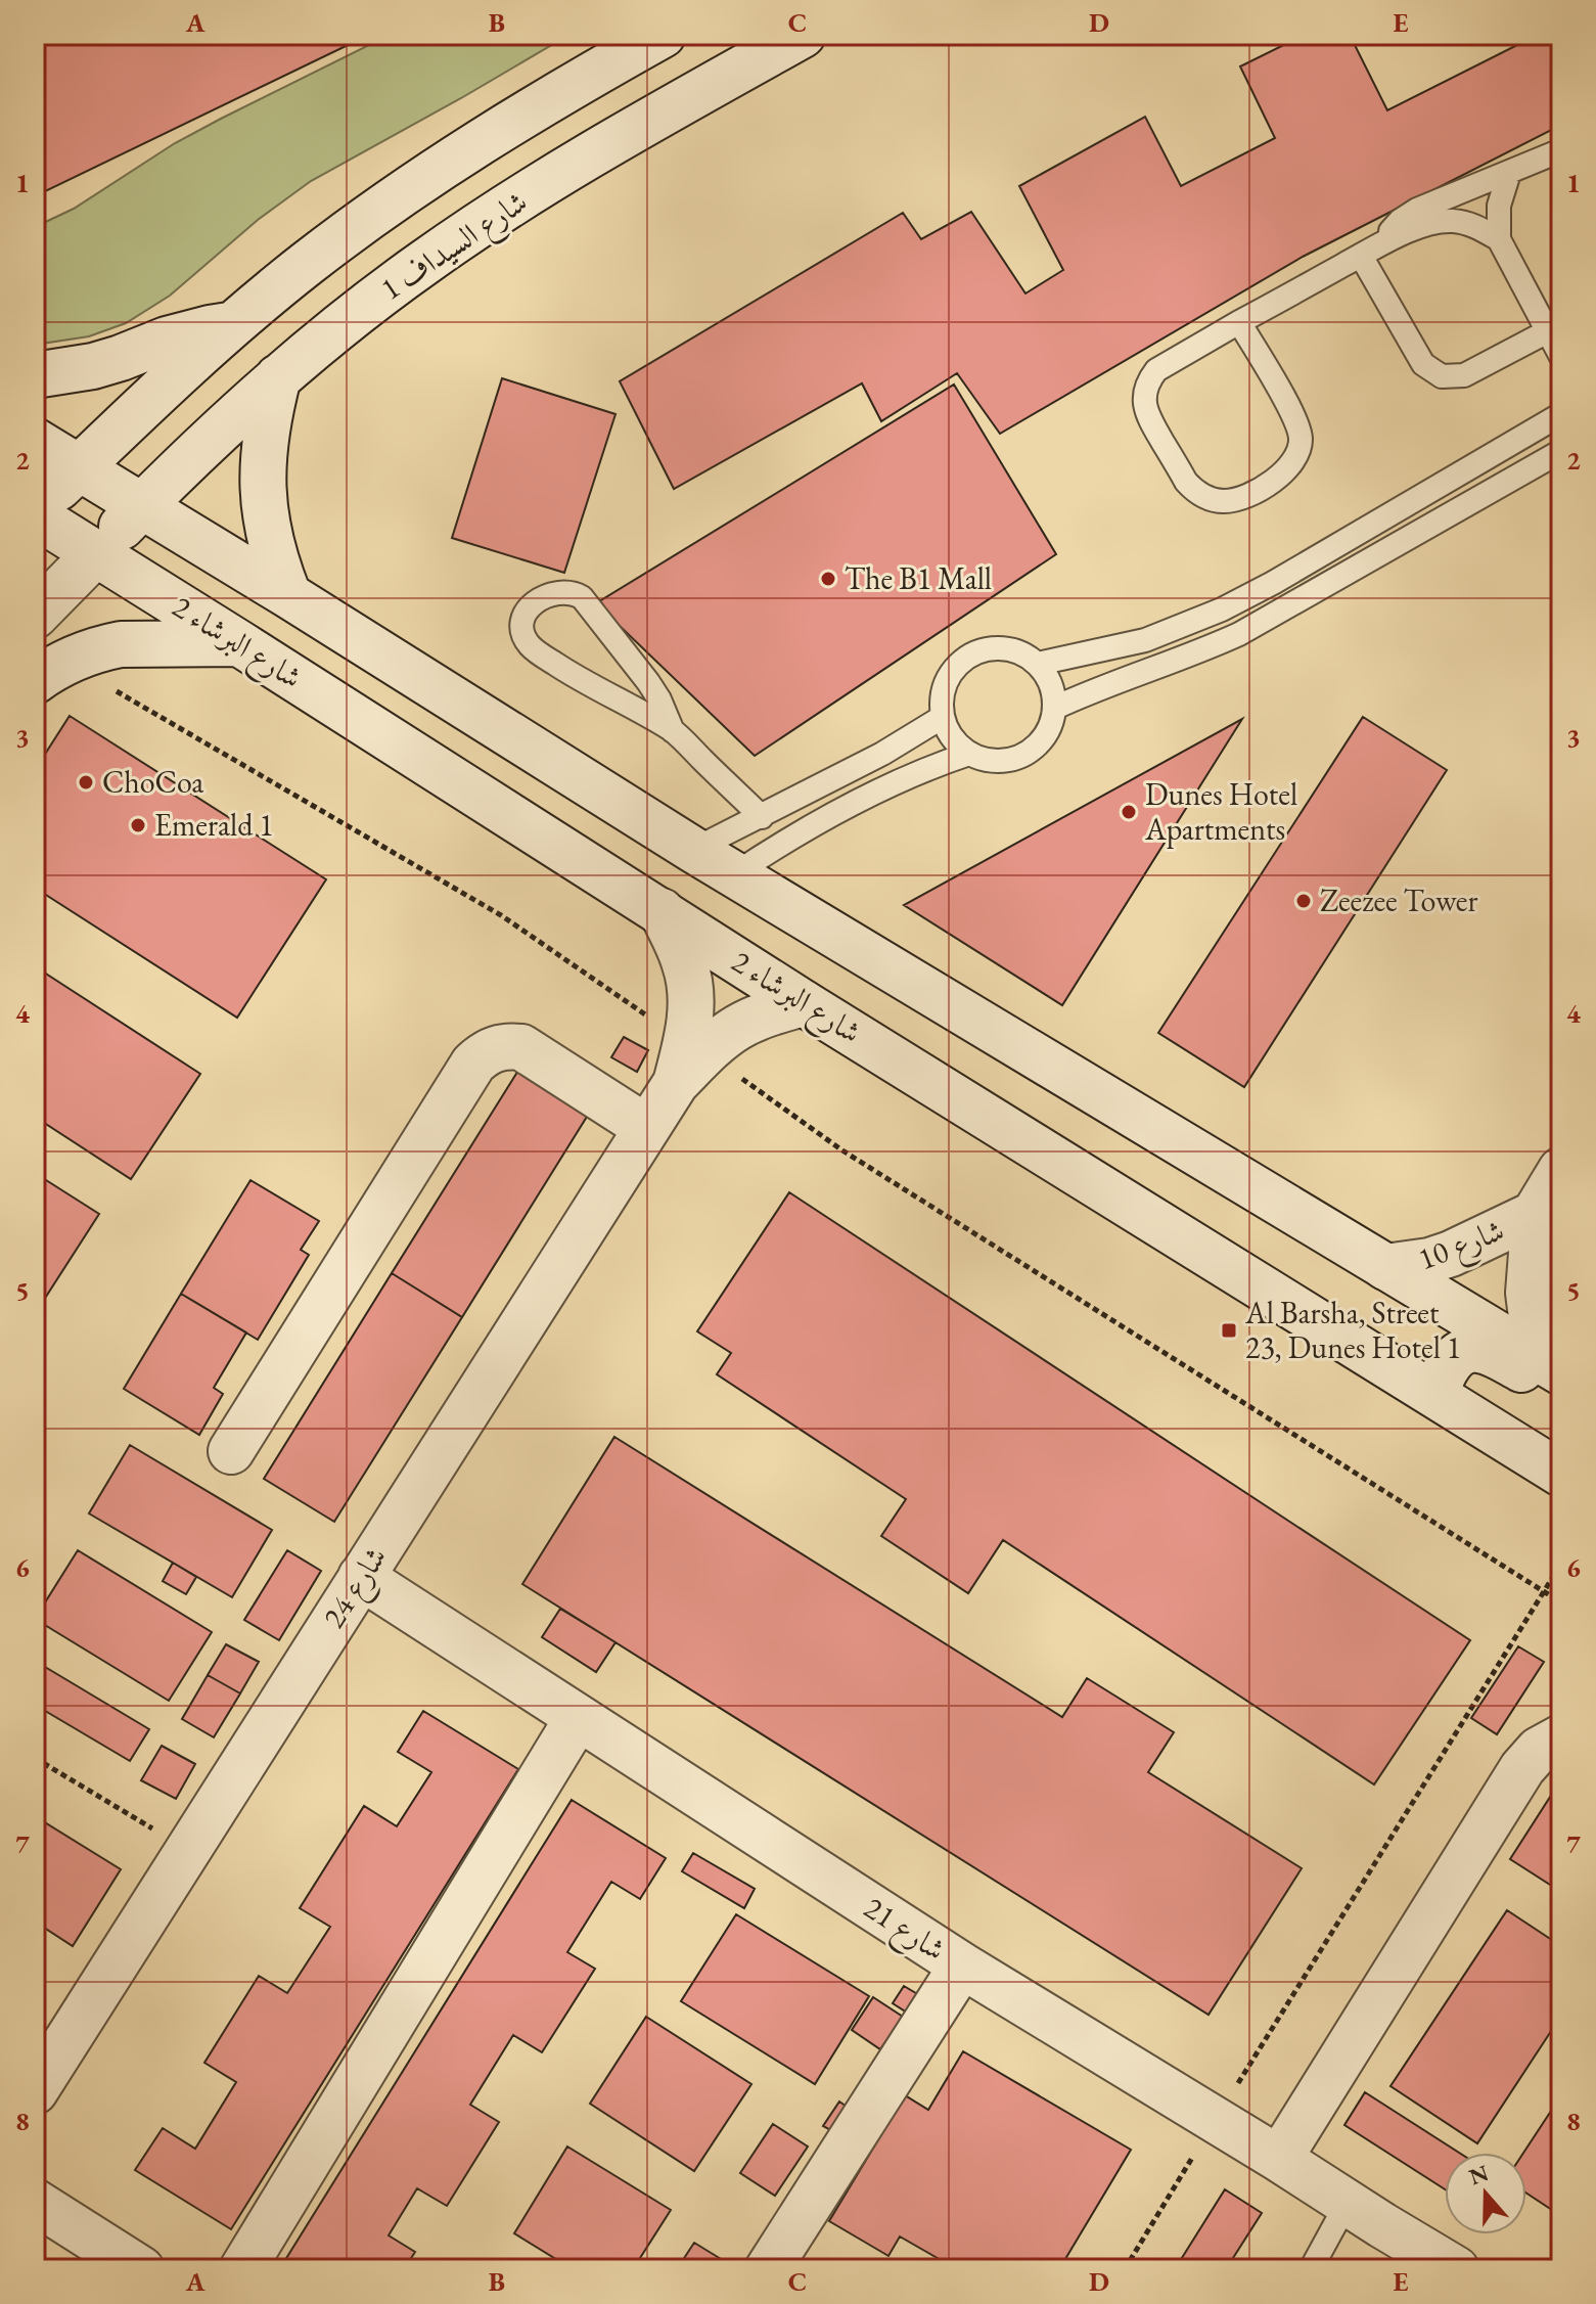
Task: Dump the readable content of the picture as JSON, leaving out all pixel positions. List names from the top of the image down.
{
  "streets": {
    "street": [
      "شارع السيداف 1",
      "شارع البرشاء 2",
      "شارع 10",
      "شارع 24",
      "شارع 21"
    ]
  },
  "crossings": [
    ["شارع السيداف 1", "شارع البرشاء 2"],
    ["شارع البرشاء 2", "شارع 24"],
    ["شارع 24", "شارع 21"]
  ],
  "places": {
    "other": [
      "The B1 Mall",
      "ChoCoa",
      "Dunes Hotel Apartments",
      "Emerald 1",
      "Zeezee Tower"
    ],
    "transit": ["Al Barsha, Street 23, Dunes Hotel 1"]
  },
  "north": "top",
  "grid": {
    "columns": [
      "A",
      "B",
      "C",
      "D",
      "E"
    ],
    "rows": [
      "1",
      "2",
      "3",
      "4",
      "5",
      "6",
      "7",
      "8"
    ]
  }
}
